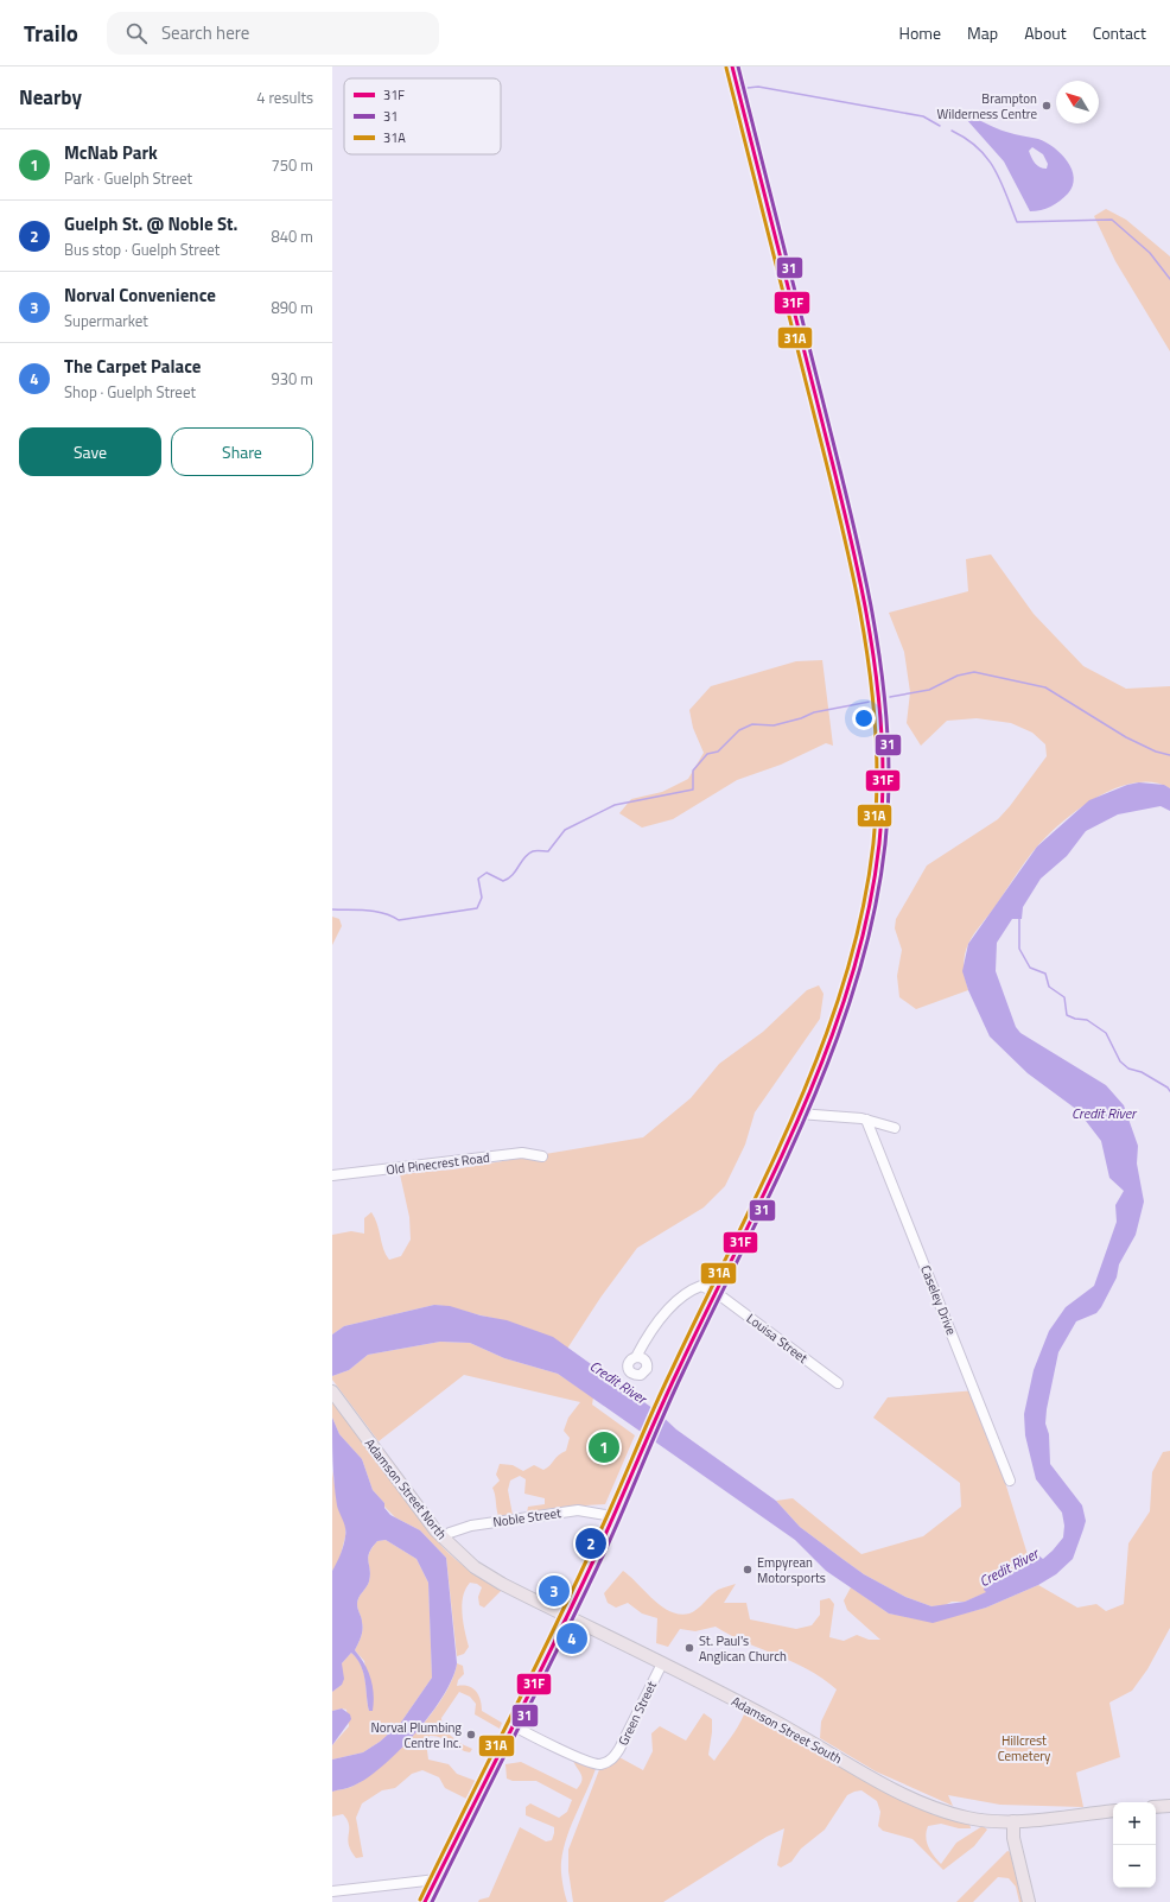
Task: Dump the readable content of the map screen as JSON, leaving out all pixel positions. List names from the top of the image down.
{
  "streets": {
    "main road": ["Adamson Street North", "Adamson Street South"],
    "street": [
      "Old Pinecrest Road",
      "Caseley Drive",
      "Louisa Street",
      "Noble Street",
      "Green Street"
    ]
  },
  "crossings": [
    ["Adamson Street North", "Noble Street"],
    ["Adamson Street North", "Adamson Street South"],
    ["Green Street", "Adamson Street South"]
  ],
  "water": ["Credit River"],
  "parks": ["Hillcrest Cemetery"],
  "places": [
    "Brampton Wilderness Centre",
    "Empyrean Motorsports",
    "St. Paul's Anglican Church",
    "Norval Plumbing Centre Inc."
  ],
  "lines": ["transit line 31F", "transit line 31", "transit line 31A"],
  "legend": ["31F", "31", "31A"],
  "north": "top left",
  "page": {
    "header": "Trailo",
    "search": "Search here",
    "nav": [
      "Home",
      "Map",
      "About",
      "Contact"
    ],
    "heading": ["Nearby", "4 results"],
    "list": [
      {
        "mark": "1",
        "name": "McNab Park",
        "note": "Park · Guelph Street",
        "value": "750 m"
      },
      {
        "mark": "2",
        "name": "Guelph St. @ Noble St.",
        "note": "Bus stop · Guelph Street",
        "value": "840 m"
      },
      {
        "mark": "3",
        "name": "Norval Convenience",
        "note": "Supermarket",
        "value": "890 m"
      },
      {
        "mark": "4",
        "name": "The Carpet Palace",
        "note": "Shop · Guelph Street",
        "value": "930 m"
      }
    ],
    "buttons": ["Save", "Share"],
    "pins": [
      "1",
      "2",
      "3",
      "4"
    ],
    "map_buttons": ["+", "−"]
  }
}
